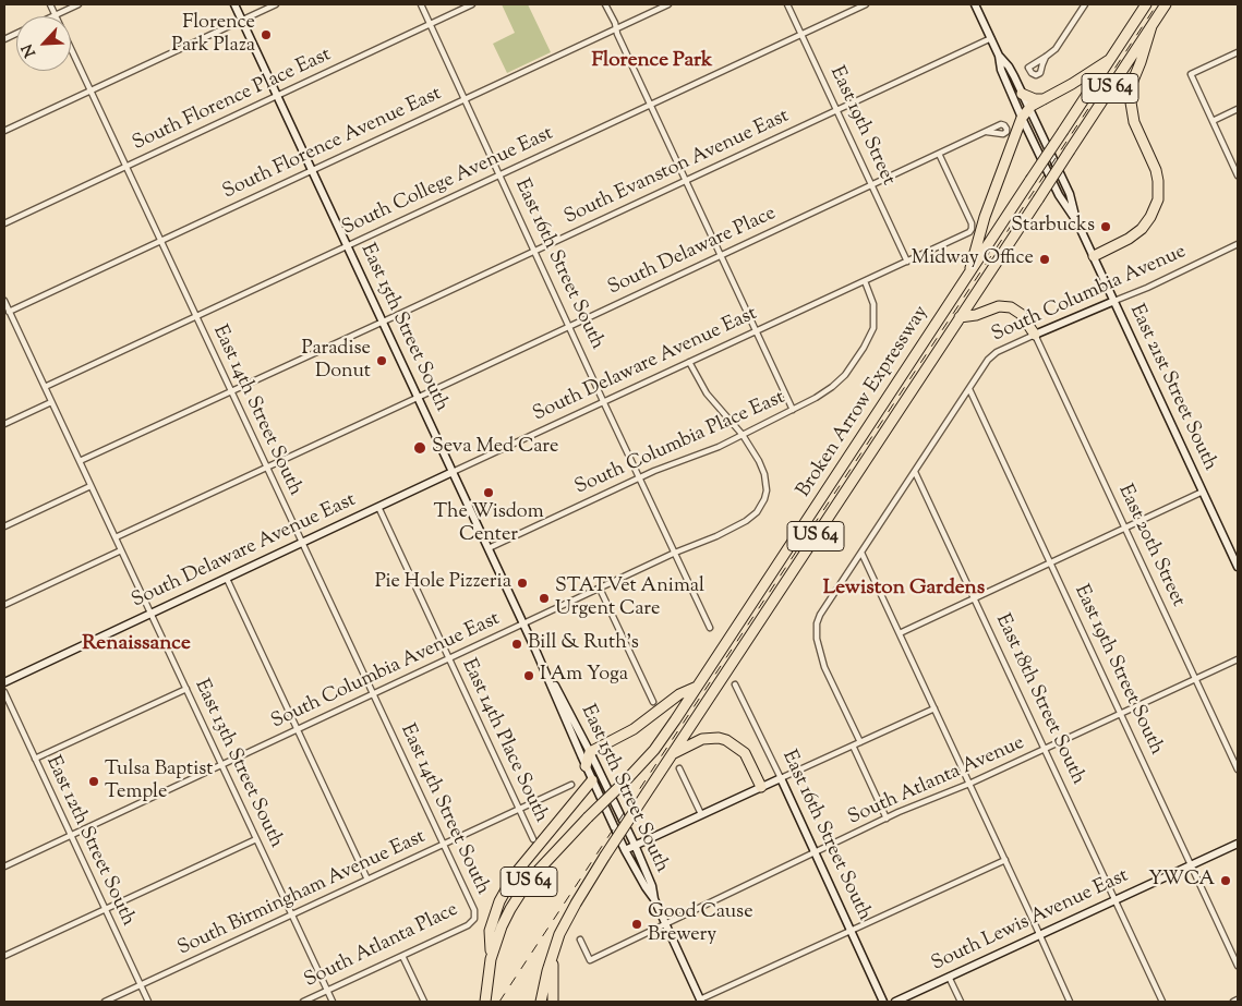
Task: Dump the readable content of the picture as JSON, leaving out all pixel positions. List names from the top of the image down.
{
  "streets": {
    "highway": ["US 64", "Broken Arrow Expressway"],
    "main road": [
      "East 16th Street South",
      "South Columbia Avenue",
      "East 15th Street South",
      "South Delaware Avenue East",
      "East 21st Street South",
      "South Lewis Avenue East"
    ],
    "street": [
      "South Florence Place East",
      "East 19th Street",
      "South Florence Avenue East",
      "South Evanston Avenue East",
      "South College Avenue East",
      "South Delaware Place",
      "East 14th Street South",
      "South Columbia Place East",
      "East 20th Street",
      "East 19th Street South",
      "South Columbia Avenue East",
      "East 18th Street South",
      "East 14th Place South",
      "East 13th Street South",
      "South Atlanta Avenue",
      "East 12th Street South",
      "South Birmingham Avenue East",
      "South Atlanta Place"
    ]
  },
  "crossings": [
    ["South Florence Place East", "East 16th Street South"],
    ["South Florence Place East", "East 15th Street South"],
    ["South Florence Place East", "East 14th Street South"],
    ["East 19th Street", "South Evanston Avenue East"],
    ["East 19th Street", "South College Avenue East"],
    ["East 19th Street", "South Delaware Place"],
    ["East 19th Street", "South Delaware Avenue East"],
    ["South Florence Avenue East", "East 16th Street South"],
    ["South Florence Avenue East", "East 15th Street South"],
    ["South Florence Avenue East", "East 14th Street South"],
    ["South Florence Avenue East", "East 13th Street South"],
    ["South Evanston Avenue East", "East 16th Street South"],
    ["South Evanston Avenue East", "East 15th Street South"],
    ["South Evanston Avenue East", "East 21st Street South"],
    ["South Evanston Avenue East", "East 14th Street South"],
    ["South Evanston Avenue East", "East 13th Street South"],
    ["South College Avenue East", "East 16th Street South"],
    ["South College Avenue East", "East 15th Street South"],
    ["South College Avenue East", "East 14th Street South"],
    ["South College Avenue East", "East 13th Street South"],
    ["South Delaware Place", "East 16th Street South"],
    ["South Delaware Place", "East 15th Street South"],
    ["South Delaware Place", "South Delaware Avenue East"],
    ["South Delaware Place", "East 14th Street South"],
    ["South Delaware Place", "East 13th Street South"],
    ["East 16th Street South", "South Delaware Avenue East"],
    ["East 16th Street South", "South Columbia Place East"],
    ["East 16th Street South", "South Columbia Avenue East"],
    ["East 16th Street South", "South Atlanta Avenue"],
    ["South Columbia Avenue", "East 21st Street South"],
    ["South Columbia Avenue", "East 20th Street"],
    ["South Columbia Avenue", "East 19th Street South"],
    ["South Columbia Avenue", "East 18th Street South"],
    ["East 15th Street South", "South Delaware Avenue East"],
    ["East 15th Street South", "South Columbia Place East"],
    ["East 15th Street South", "South Columbia Avenue East"],
    ["East 15th Street South", "South Atlanta Avenue"],
    ["South Delaware Avenue East", "East 14th Street South"],
    ["South Delaware Avenue East", "South Columbia Place East"],
    ["South Delaware Avenue East", "East 14th Place South"],
    ["South Delaware Avenue East", "East 13th Street South"],
    ["East 14th Street South", "South Columbia Avenue East"],
    ["East 14th Street South", "South Birmingham Avenue East"],
    ["East 14th Street South", "South Atlanta Place"],
    ["South Columbia Place East", "South Columbia Avenue East"],
    ["East 20th Street", "South Atlanta Avenue"],
    ["East 19th Street South", "South Atlanta Avenue"],
    ["East 19th Street South", "South Lewis Avenue East"],
    ["South Columbia Avenue East", "East 14th Place South"],
    ["South Columbia Avenue East", "East 13th Street South"],
    ["South Columbia Avenue East", "East 12th Street South"],
    ["East 18th Street South", "South Atlanta Avenue"],
    ["East 18th Street South", "South Lewis Avenue East"],
    ["East 14th Place South", "South Birmingham Avenue East"],
    ["East 13th Street South", "South Birmingham Avenue East"],
    ["East 13th Street South", "South Atlanta Place"],
    ["East 12th Street South", "South Birmingham Avenue East"]
  ],
  "districts": ["Florence Park", "Lewiston Gardens", "Renaissance"],
  "places": [
    "Florence Park Plaza",
    "Starbucks",
    "Midway Office",
    "Paradise Donut",
    "Seva Med Care",
    "The Wisdom Center",
    "Pie Hole Pizzeria",
    "STATVet Animal Urgent Care",
    "Bill & Ruth's",
    "I Am Yoga",
    "Tulsa Baptist Temple",
    "YWCA",
    "Good Cause Brewery"
  ],
  "north": "bottom left"
}
